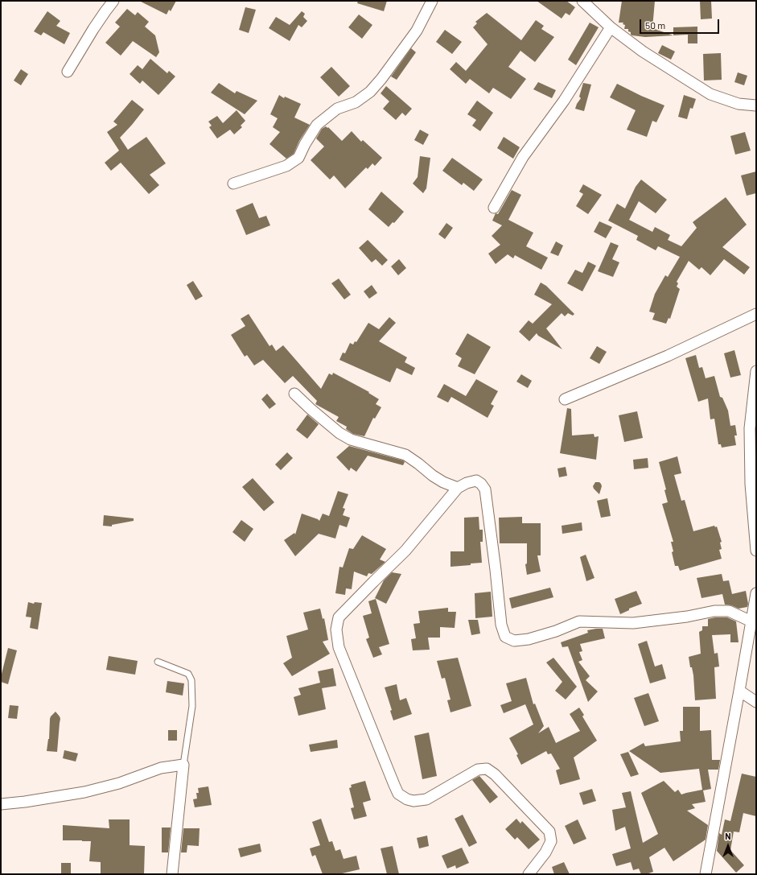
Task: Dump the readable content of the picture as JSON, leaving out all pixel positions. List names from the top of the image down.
{
  "scale_bar": "50 m",
  "north": "top"
}
